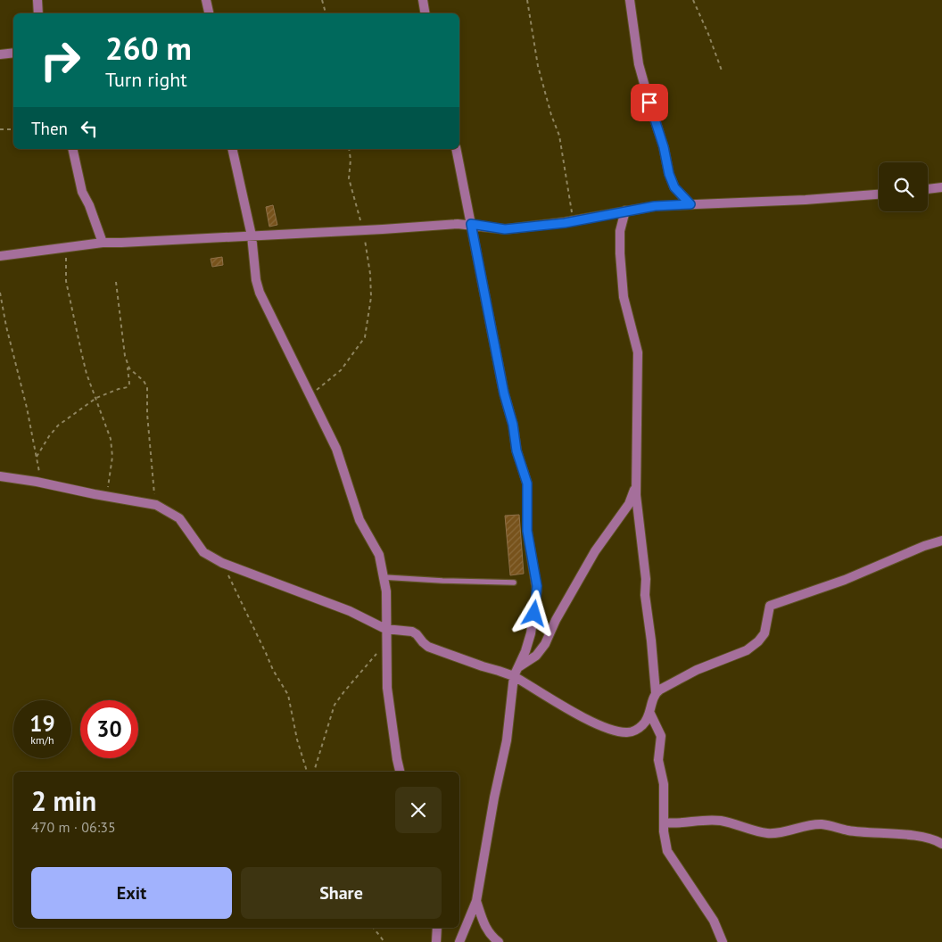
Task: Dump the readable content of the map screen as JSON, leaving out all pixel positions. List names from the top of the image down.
{
  "page": {
    "turn": ["260 m", "Turn right"],
    "then": "Then",
    "speed": "19 km/h",
    "limit": "30",
    "heading": ["2 min", "470 m · 06:35"],
    "buttons": ["Exit", "Share"]
  }
}
